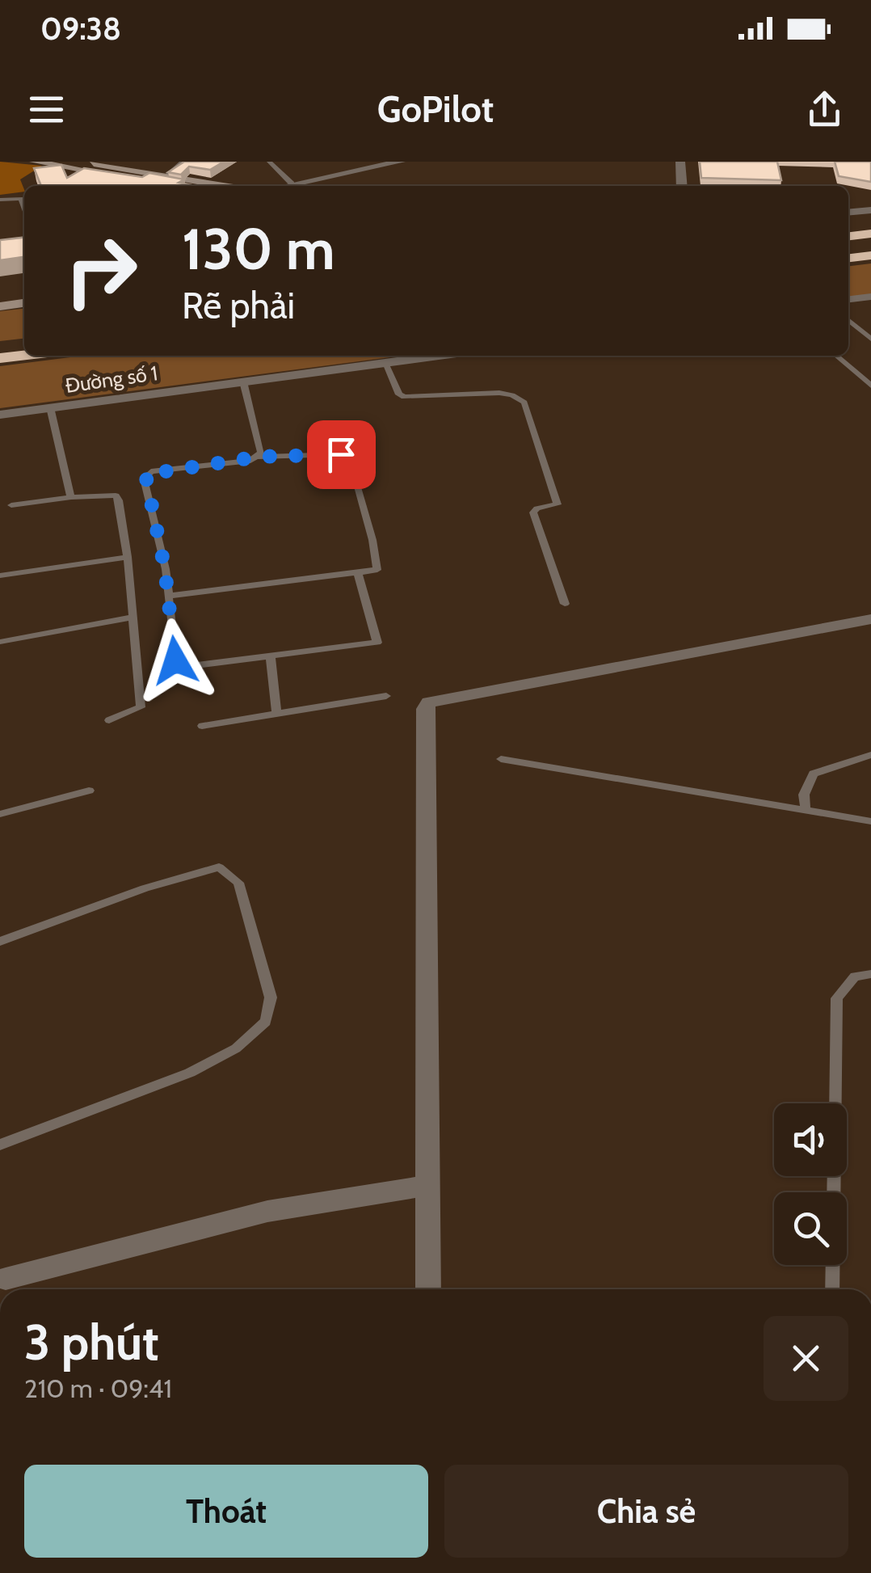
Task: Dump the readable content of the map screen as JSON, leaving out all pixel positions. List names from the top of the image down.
{
  "streets": {
    "street": ["Đường số 1"]
  },
  "page": {
    "status": "09:38",
    "header": "GoPilot",
    "turn": ["130 m", "Rẽ phải"],
    "heading": ["3 phút", "210 m · 09:41"],
    "buttons": ["Thoát", "Chia sẻ"]
  }
}
